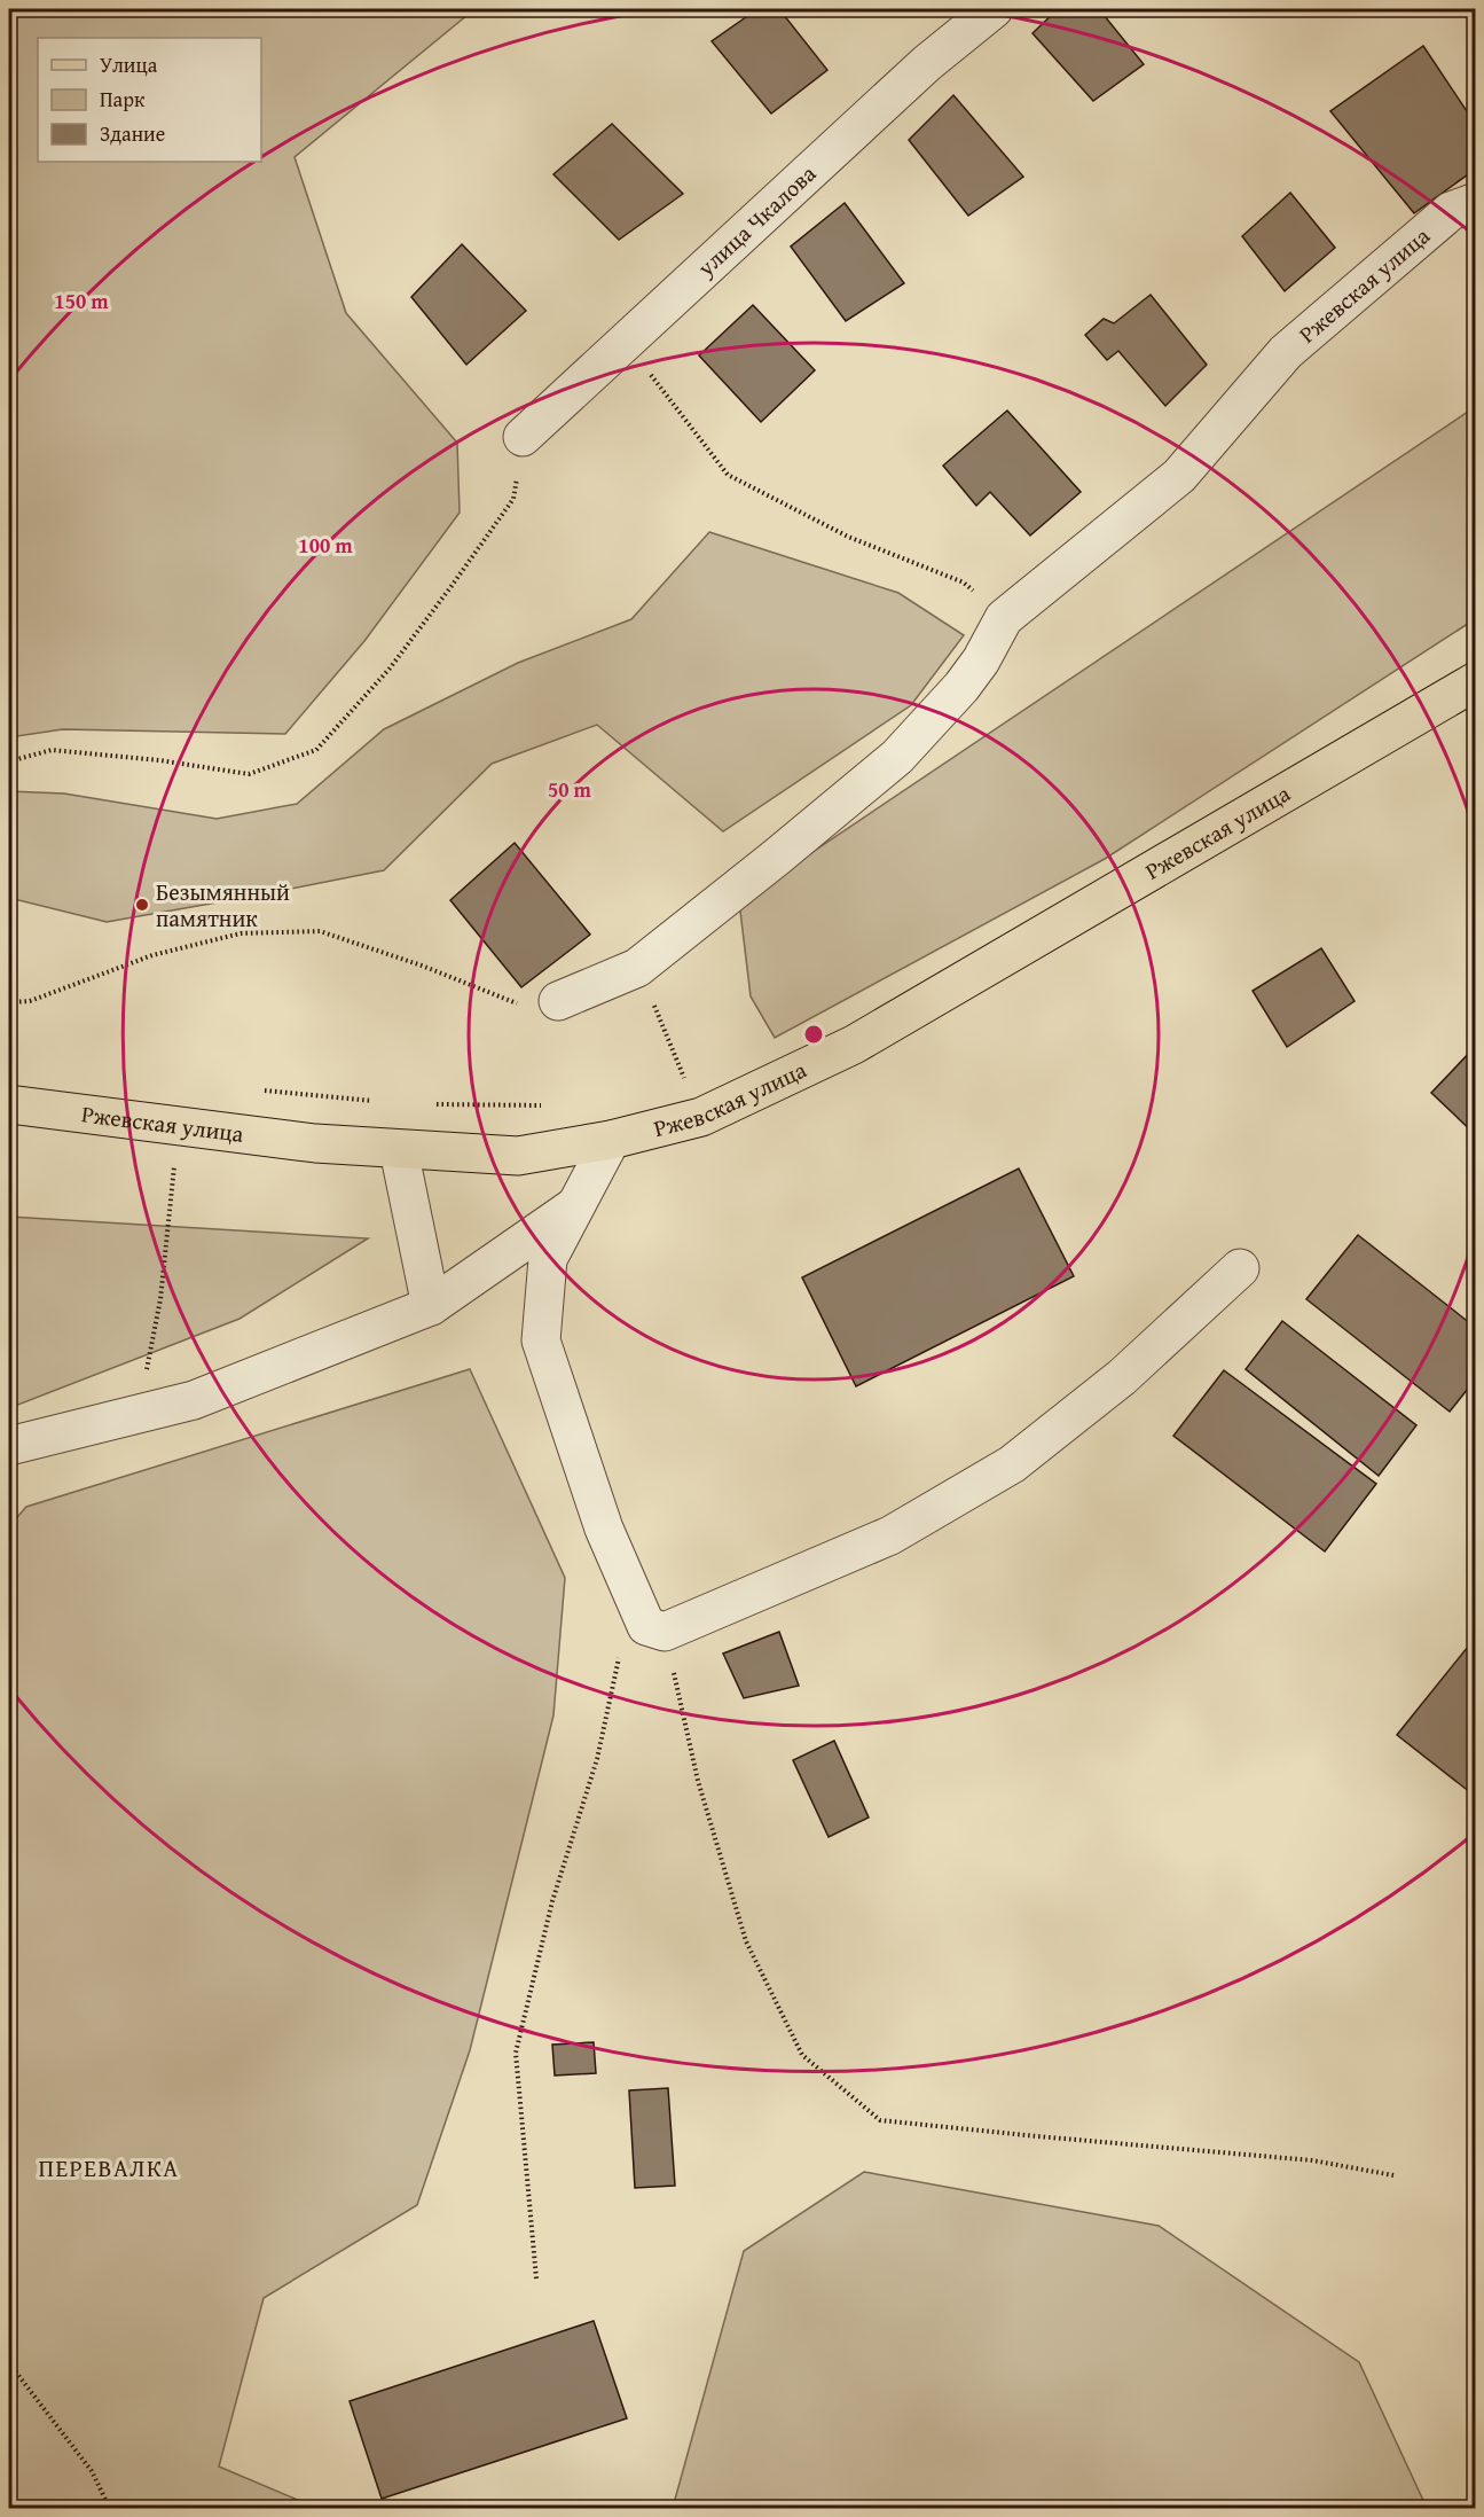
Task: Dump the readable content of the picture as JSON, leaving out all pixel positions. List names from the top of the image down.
{
  "streets": {
    "main road": ["Ржевская улица"],
    "street": ["улица Чкалова"]
  },
  "districts": ["ПЕРЕВАЛКА"],
  "places": ["Безымянный памятник"],
  "legend": ["Улица", "Парк", "Здание"],
  "rings": ["150 m", "100 m", "50 m"]
}
